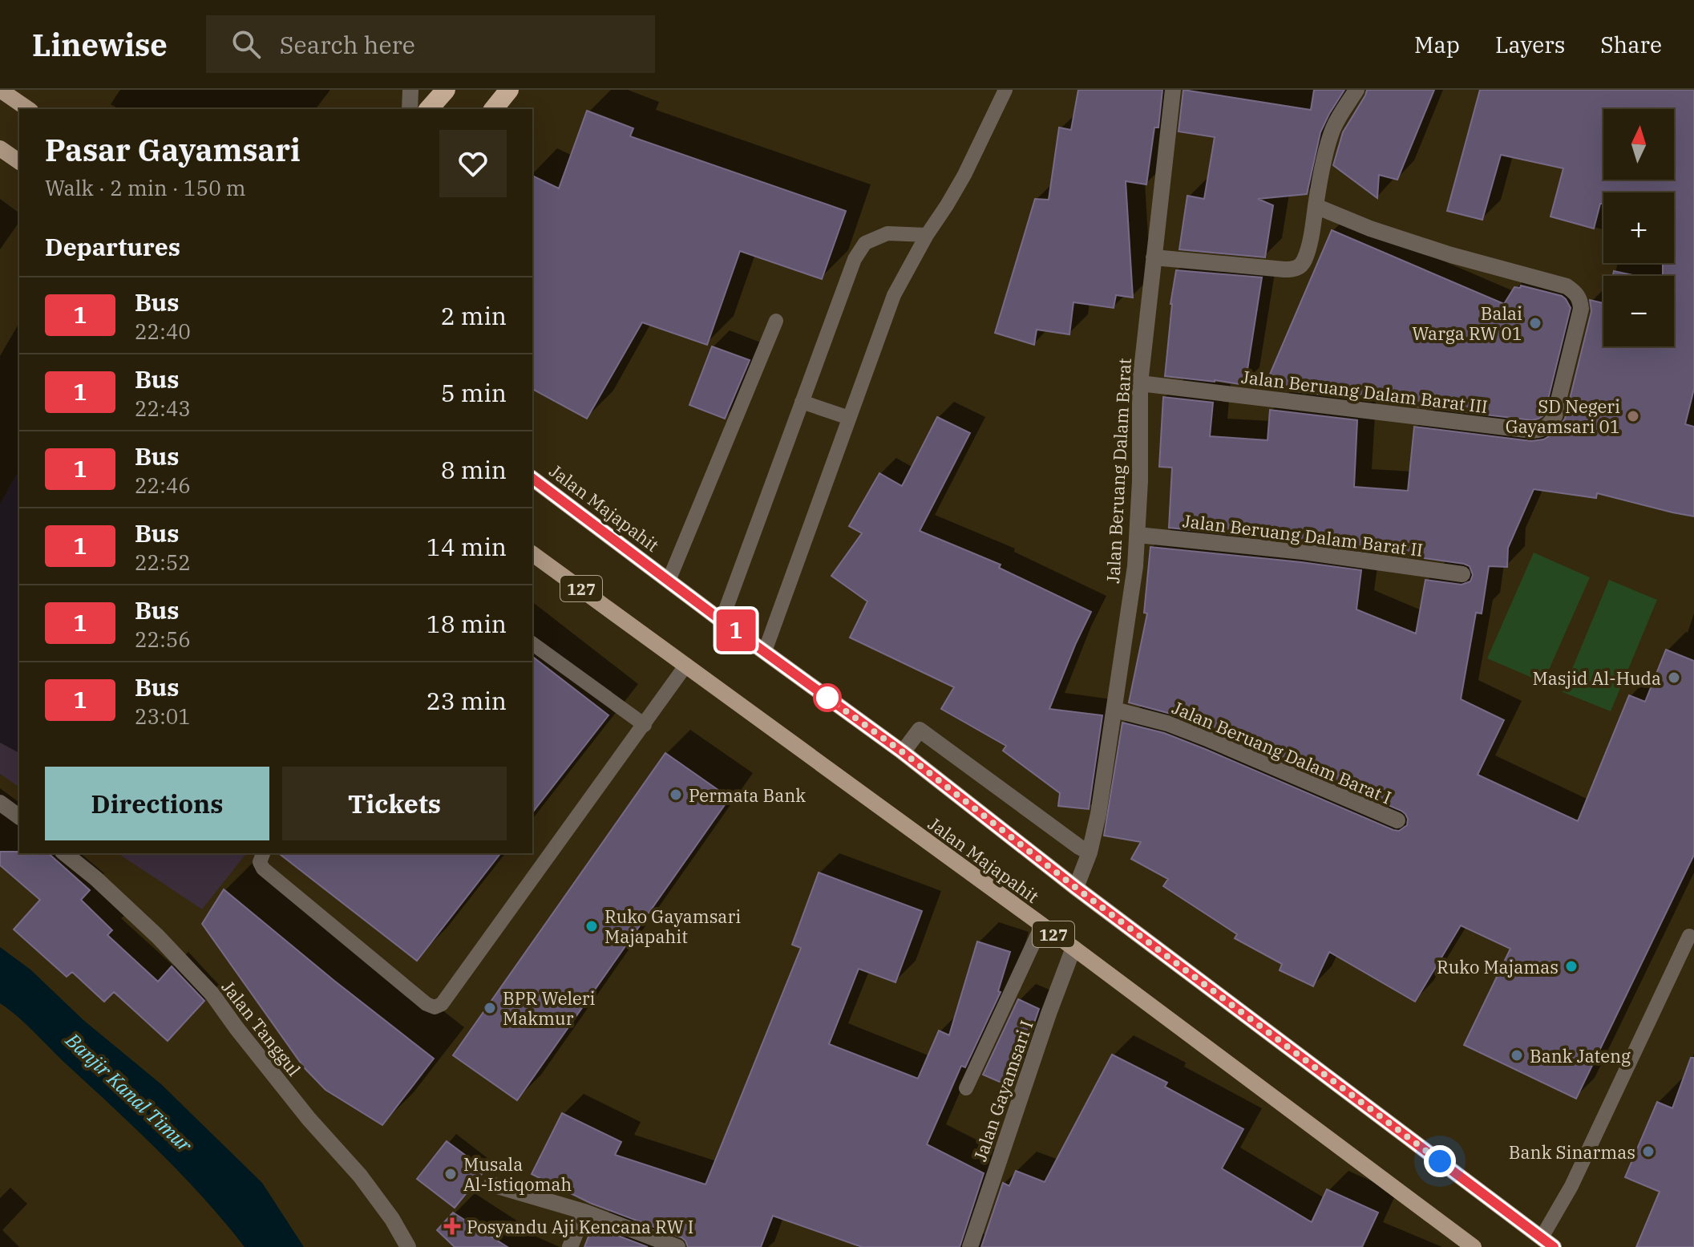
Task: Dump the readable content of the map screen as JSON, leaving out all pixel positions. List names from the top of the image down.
{
  "streets": {
    "main road": ["Jalan Majapahit", "127"],
    "street": [
      "Jalan Beruang Dalam Barat III",
      "Jalan Beruang Dalam Barat",
      "Jalan Beruang Dalam Barat II",
      "Jalan Beruang Dalam Barat I",
      "Jalan Tanggul",
      "Jalan Gayamsari I"
    ]
  },
  "crossings": [
    ["Jalan Beruang Dalam Barat III", "Jalan Beruang Dalam Barat"],
    ["Jalan Beruang Dalam Barat", "Jalan Majapahit"],
    ["Jalan Beruang Dalam Barat", "Jalan Beruang Dalam Barat II"],
    ["Jalan Beruang Dalam Barat", "Jalan Beruang Dalam Barat I"],
    ["Jalan Majapahit", "Jalan Gayamsari I"]
  ],
  "water": ["Banjir Kanal Timur"],
  "places": {
    "other": [
      "Balai Warga RW 01",
      "SD Negeri Gayamsari 01",
      "Masjid Al-Huda",
      "Permata Bank",
      "Ruko Gayamsari Majapahit",
      "Ruko Majamas",
      "BPR Weleri Makmur",
      "Bank Jateng",
      "Bank Sinarmas",
      "Musala Al-Istiqomah"
    ],
    "health": ["Posyandu Aji Kencana RW I"]
  },
  "lines": ["bus line 1"],
  "north": "top",
  "page": {
    "header": "Linewise",
    "search": "Search here",
    "nav": ["Map", "Layers", "Share"],
    "on_map": "1",
    "map_buttons": ["+", "−"],
    "heading": [
      ["Pasar Gayamsari", "Walk · 2 min · 150 m"],
      "Departures"
    ],
    "list": [
      {
        "mark": "1",
        "name": "Bus",
        "note": "22:40",
        "value": "2 min"
      },
      {
        "mark": "1",
        "name": "Bus",
        "note": "22:43",
        "value": "5 min"
      },
      {
        "mark": "1",
        "name": "Bus",
        "note": "22:46",
        "value": "8 min"
      },
      {
        "mark": "1",
        "name": "Bus",
        "note": "22:52",
        "value": "14 min"
      },
      {
        "mark": "1",
        "name": "Bus",
        "note": "22:56",
        "value": "18 min"
      },
      {
        "mark": "1",
        "name": "Bus",
        "note": "23:01",
        "value": "23 min"
      }
    ],
    "buttons": ["Directions", "Tickets"]
  }
}
